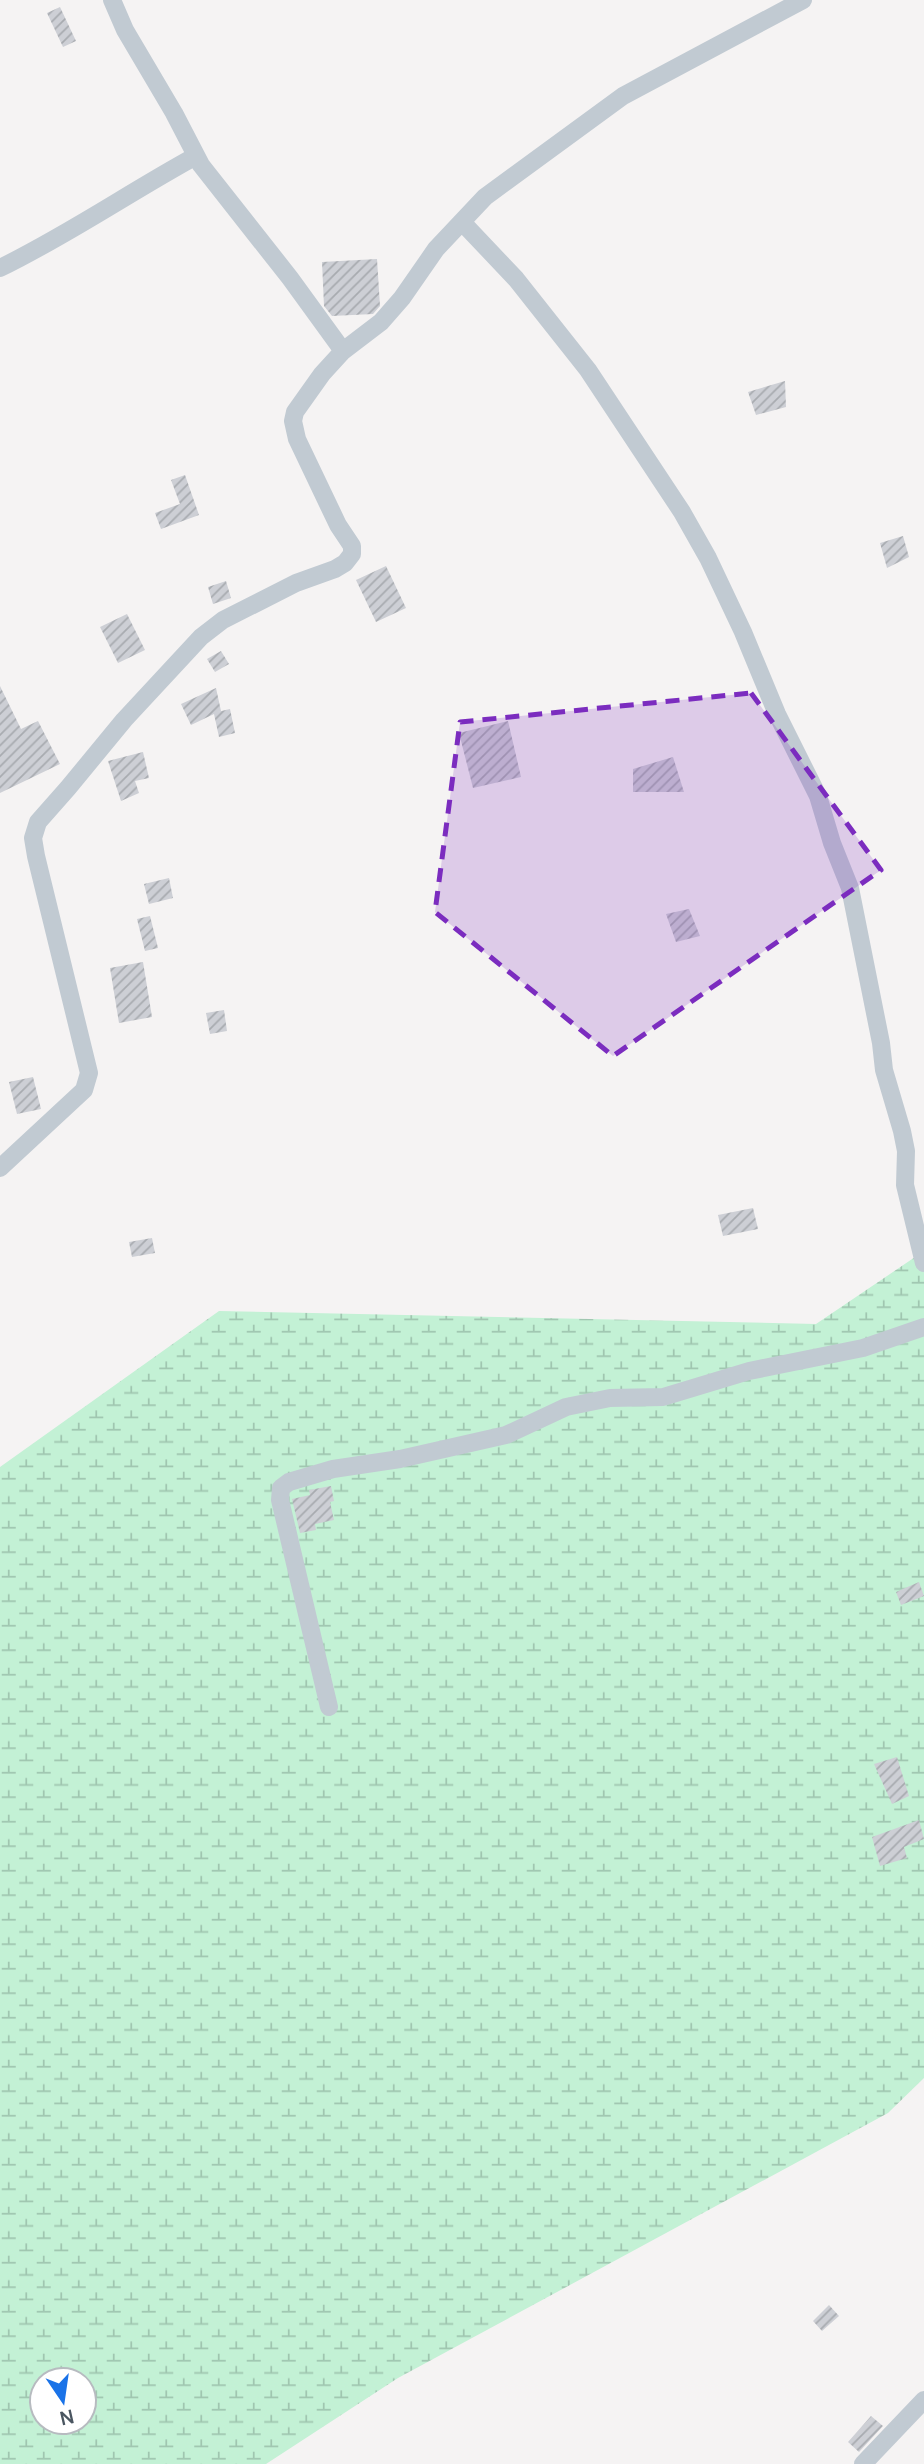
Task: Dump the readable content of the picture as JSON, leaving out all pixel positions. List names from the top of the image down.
{
  "north": "bottom"
}
